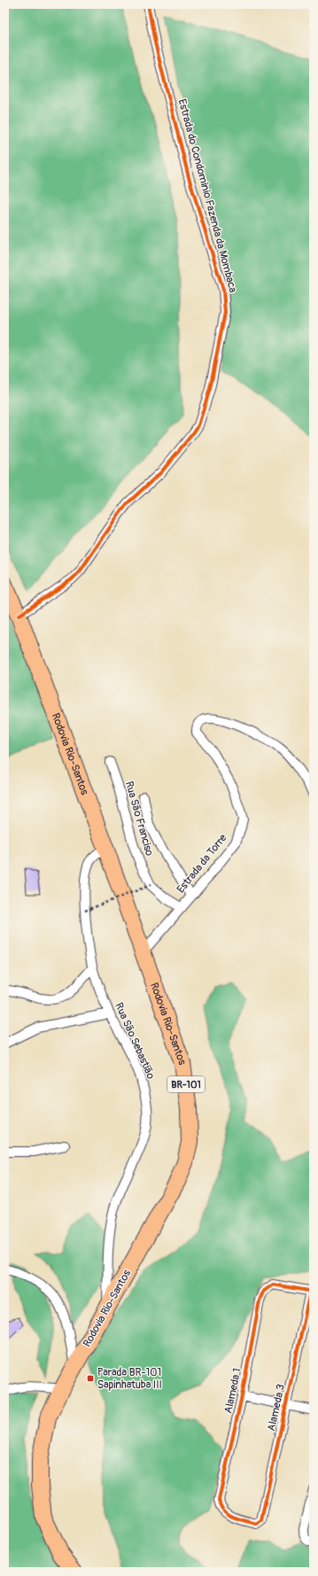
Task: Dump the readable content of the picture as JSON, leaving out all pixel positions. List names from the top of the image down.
{
  "streets": {
    "highway": ["Rodovia Rio-Santos", "BR-101"],
    "street": [
      "Estrada do Condominio Fazenda da Mombaca",
      "Rua São Franciso",
      "Estrada da Torre",
      "Rua São Sebastião",
      "Alameda 1",
      "Alameda 3"
    ]
  },
  "crossings": [
    ["Estrada do Condominio Fazenda da Mombaca", "Rodovia Rio-Santos"],
    ["Rodovia Rio-Santos", "Estrada da Torre"],
    ["Rodovia Rio-Santos", "Rua São Sebastião"],
    ["Rua São Franciso", "Estrada da Torre"],
    ["Alameda 1", "Alameda 3"]
  ],
  "places": {
    "transit": ["Parada BR-101 Sapinhatuba III"]
  }
}
